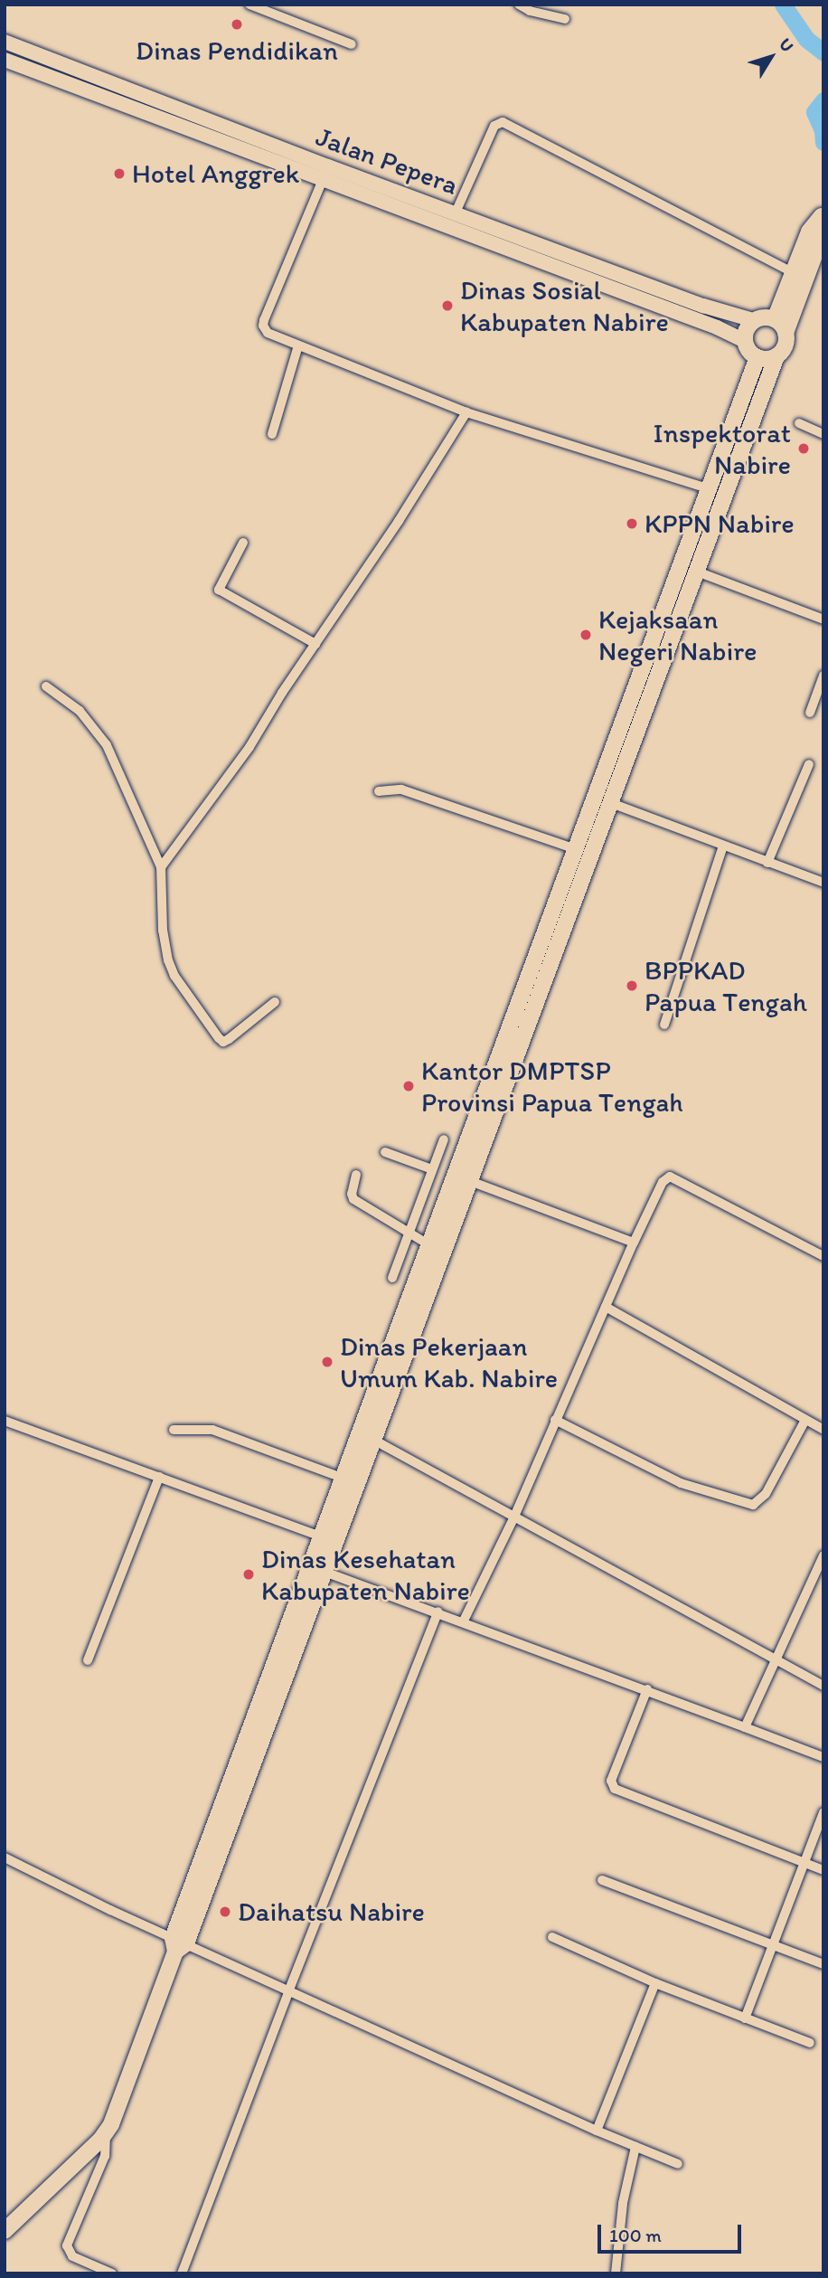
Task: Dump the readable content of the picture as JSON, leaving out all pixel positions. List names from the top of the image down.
{
  "streets": {
    "main road": ["Jalan Pepera"]
  },
  "places": [
    "Dinas Pendidikan",
    "Hotel Anggrek",
    "Dinas Sosial Kabupaten Nabire",
    "Inspektorat Nabire",
    "KPPN Nabire",
    "Kejaksaan Negeri Nabire",
    "BPPKAD Papua Tengah",
    "Kantor DMPTSP Provinsi Papua Tengah",
    "Dinas Pekerjaan Umum Kab. Nabire",
    "Dinas Kesehatan Kabupaten Nabire",
    "Daihatsu Nabire"
  ],
  "scale_bar": "100 m",
  "north": "top right"
}
